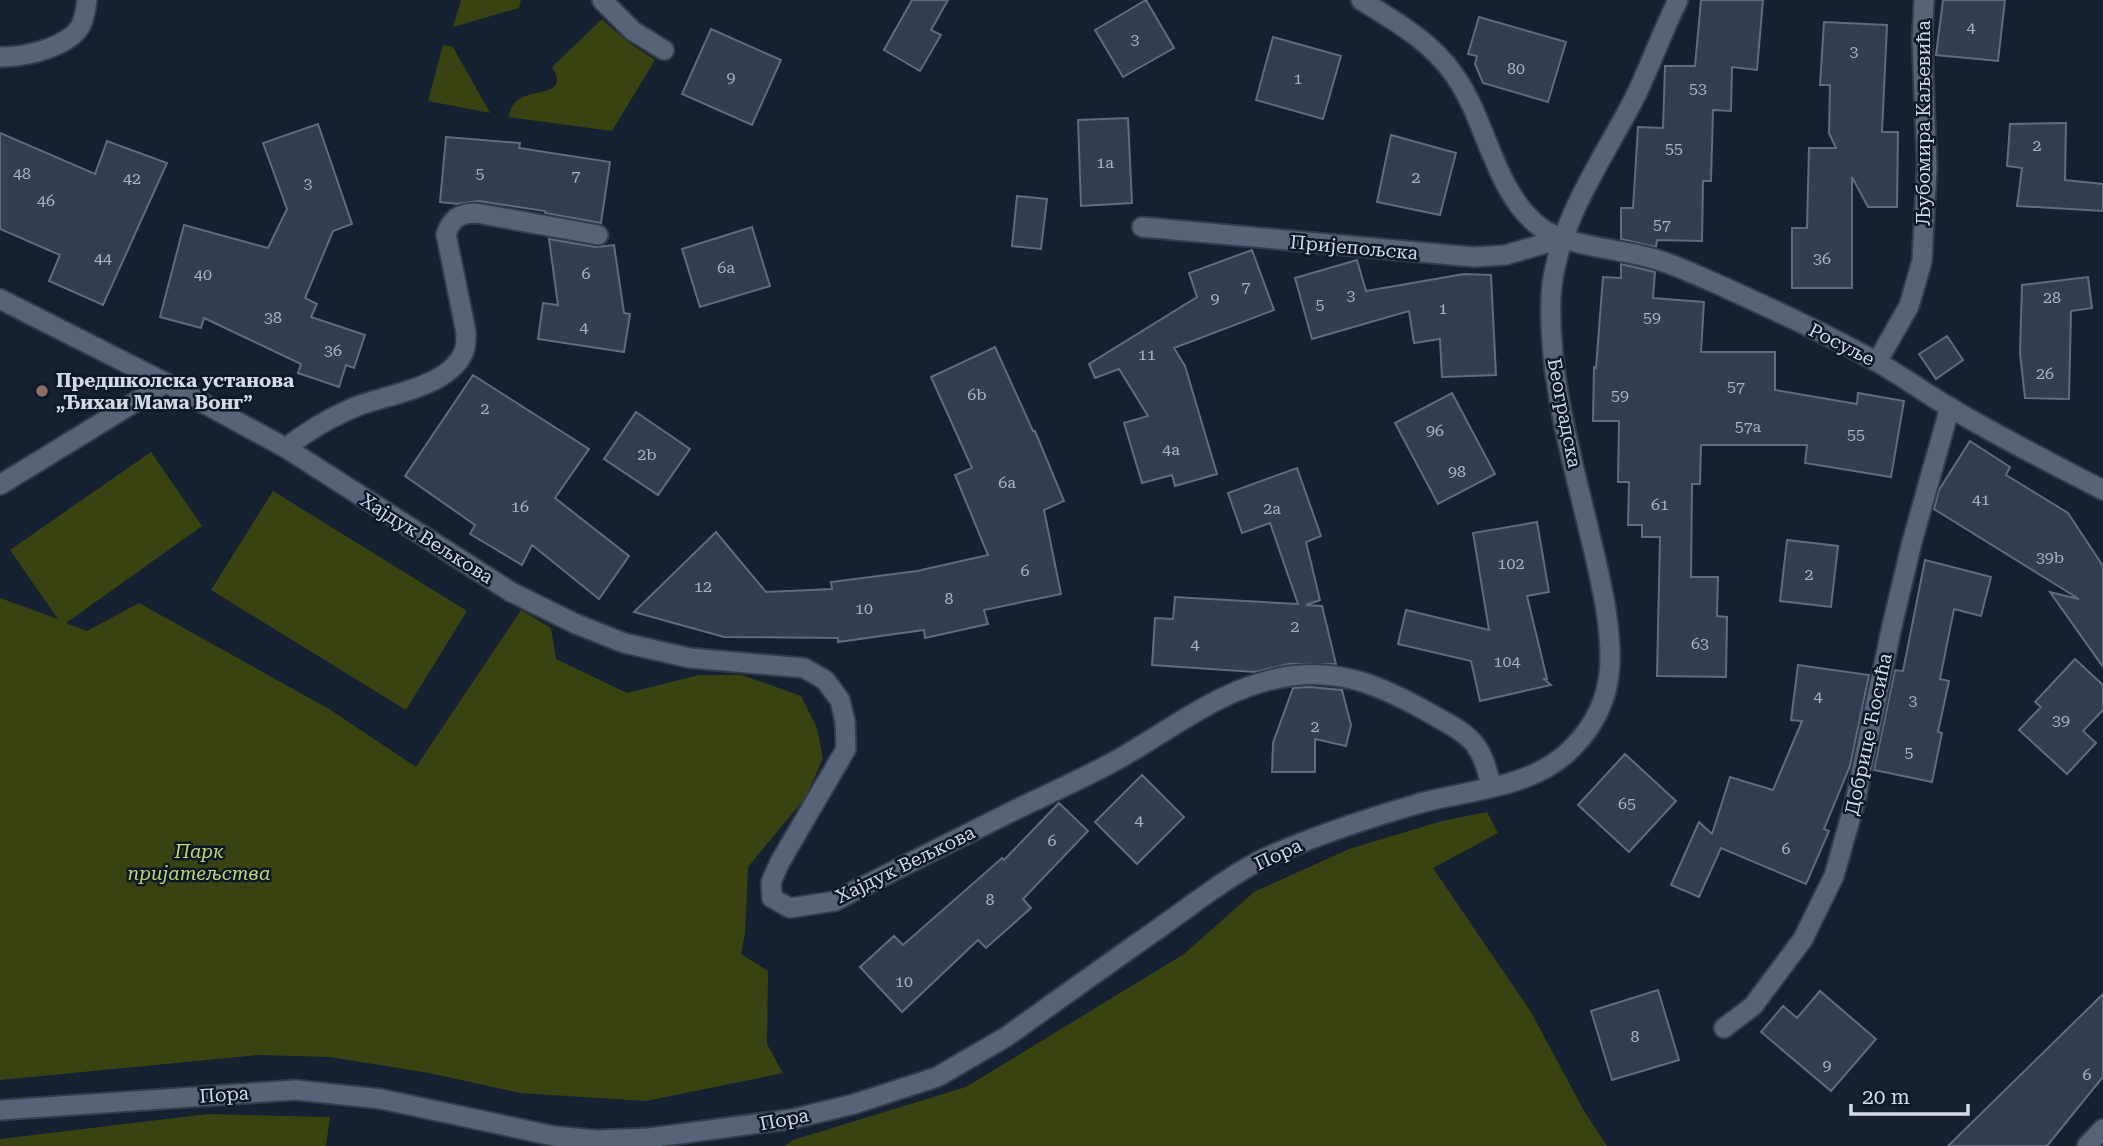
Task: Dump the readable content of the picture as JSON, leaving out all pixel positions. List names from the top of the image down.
{
  "streets": {
    "street": [
      "Љубомира Каљевића",
      "Пријепољска",
      "Росуље",
      "Београдска",
      "Хајдук Вељкова",
      "Добрице Ћосића",
      "Пора"
    ]
  },
  "crossings": [
    ["Љубомира Каљевића", "Росуље"],
    ["Пријепољска", "Росуље"],
    ["Пријепољска", "Београдска"],
    ["Росуље", "Београдска"],
    ["Росуље", "Добрице Ћосића"],
    ["Београдска", "Хајдук Вељкова"],
    ["Београдска", "Пора"],
    ["Хајдук Вељкова", "Пора"]
  ],
  "parks": ["Парк пријатељства"],
  "places": ["Предшколска установа „Ђихаи Мама Вонг”"],
  "house_numbers": [
    "4",
    "3",
    "3",
    "80",
    "9",
    "1",
    "53",
    "2",
    "55",
    "1a",
    "48",
    "5",
    "7",
    "2",
    "42",
    "3",
    "46",
    "57",
    "44",
    "36",
    "6a",
    "6",
    "40",
    "7",
    "3",
    "28",
    "9",
    "5",
    "1",
    "38",
    "59",
    "4",
    "36",
    "11",
    "26",
    "57",
    "6b",
    "59",
    "2",
    "57a",
    "96",
    "55",
    "4a",
    "2b",
    "98",
    "6a",
    "41",
    "61",
    "16",
    "2a",
    "39b",
    "102",
    "6",
    "2",
    "12",
    "8",
    "10",
    "2",
    "63",
    "4",
    "104",
    "4",
    "3",
    "39",
    "2",
    "5",
    "65",
    "4",
    "6",
    "6",
    "8",
    "10",
    "8",
    "9",
    "6"
  ],
  "scale_bar": "20 m"
}
